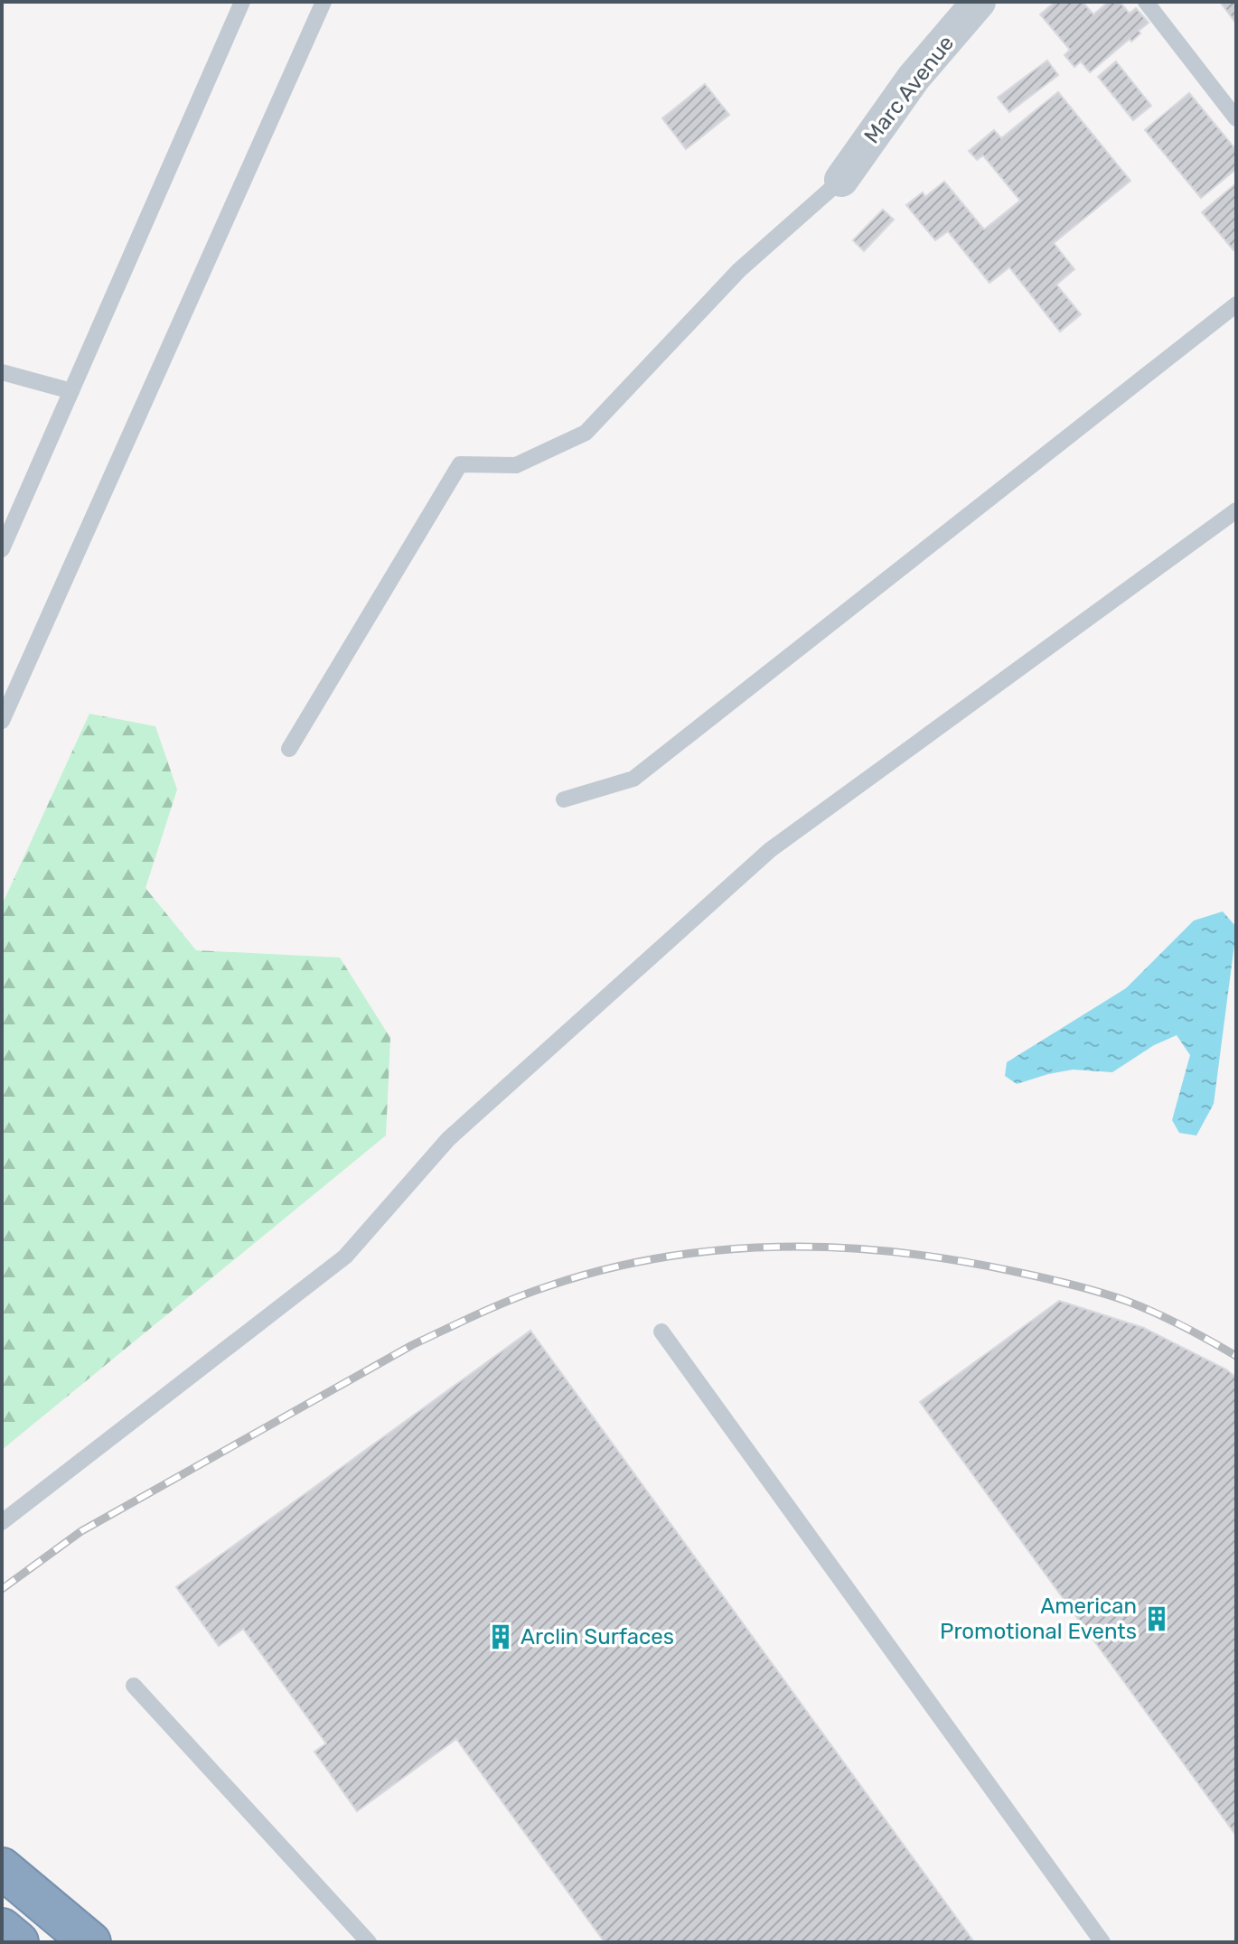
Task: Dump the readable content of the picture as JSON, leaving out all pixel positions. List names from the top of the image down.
{
  "streets": {
    "street": ["Marc Avenue"]
  },
  "places": {
    "building": ["American Promotional Events", "Arclin Surfaces"]
  }
}
